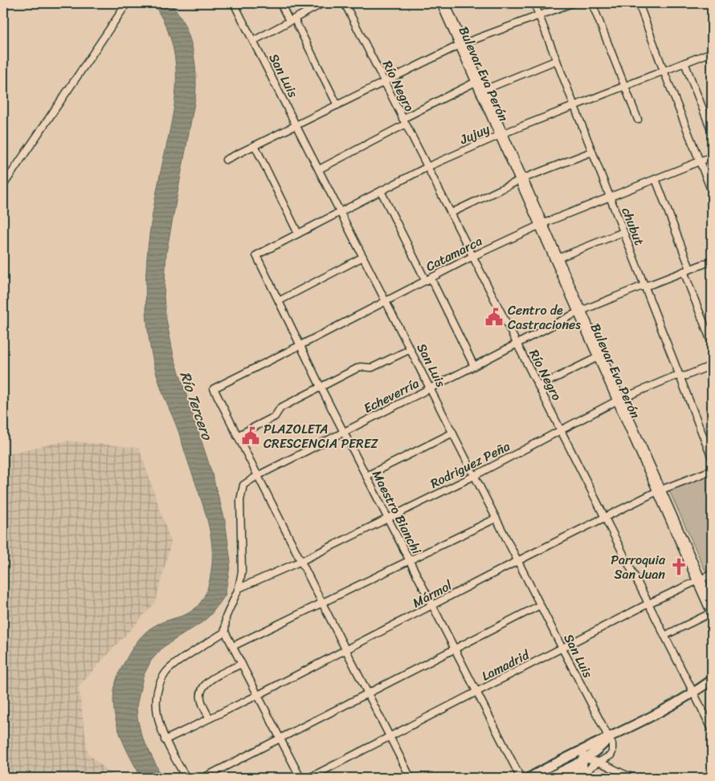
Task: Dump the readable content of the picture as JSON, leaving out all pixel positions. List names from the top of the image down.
{
  "streets": {
    "street": [
      "Bulevar Eva Perón",
      "San Luis",
      "Río Negro",
      "Jujuy",
      "chubut",
      "Catamarca",
      "Echeverría",
      "Rodriguez Peña",
      "Maestro Bianchi",
      "Mármol",
      "Lamadrid"
    ]
  },
  "crossings": [
    ["Bulevar Eva Perón", "Jujuy"],
    ["Bulevar Eva Perón", "Catamarca"],
    ["Bulevar Eva Perón", "Echeverría"],
    ["Bulevar Eva Perón", "Rodriguez Peña"],
    ["Bulevar Eva Perón", "Mármol"],
    ["Bulevar Eva Perón", "Lamadrid"],
    ["San Luis", "Jujuy"],
    ["San Luis", "Catamarca"],
    ["San Luis", "Echeverría"],
    ["San Luis", "Rodriguez Peña"],
    ["San Luis", "Mármol"],
    ["San Luis", "Lamadrid"],
    ["Río Negro", "Jujuy"],
    ["Río Negro", "Catamarca"],
    ["Río Negro", "Echeverría"],
    ["Río Negro", "Rodriguez Peña"],
    ["Río Negro", "Mármol"],
    ["Río Negro", "Lamadrid"],
    ["Jujuy", "chubut"],
    ["Jujuy", "Maestro Bianchi"],
    ["chubut", "Catamarca"],
    ["chubut", "Echeverría"],
    ["chubut", "Rodriguez Peña"],
    ["Catamarca", "Maestro Bianchi"],
    ["Echeverría", "Rodriguez Peña"],
    ["Echeverría", "Maestro Bianchi"],
    ["Rodriguez Peña", "Maestro Bianchi"],
    ["Maestro Bianchi", "Mármol"],
    ["Maestro Bianchi", "Lamadrid"]
  ],
  "water": ["Río Tercero"],
  "places": {
    "public building": ["Centro de Castraciones", "PLAZOLETA CRESCENCIA PEREZ"],
    "church": ["Parroquia San Juan"]
  }
}
